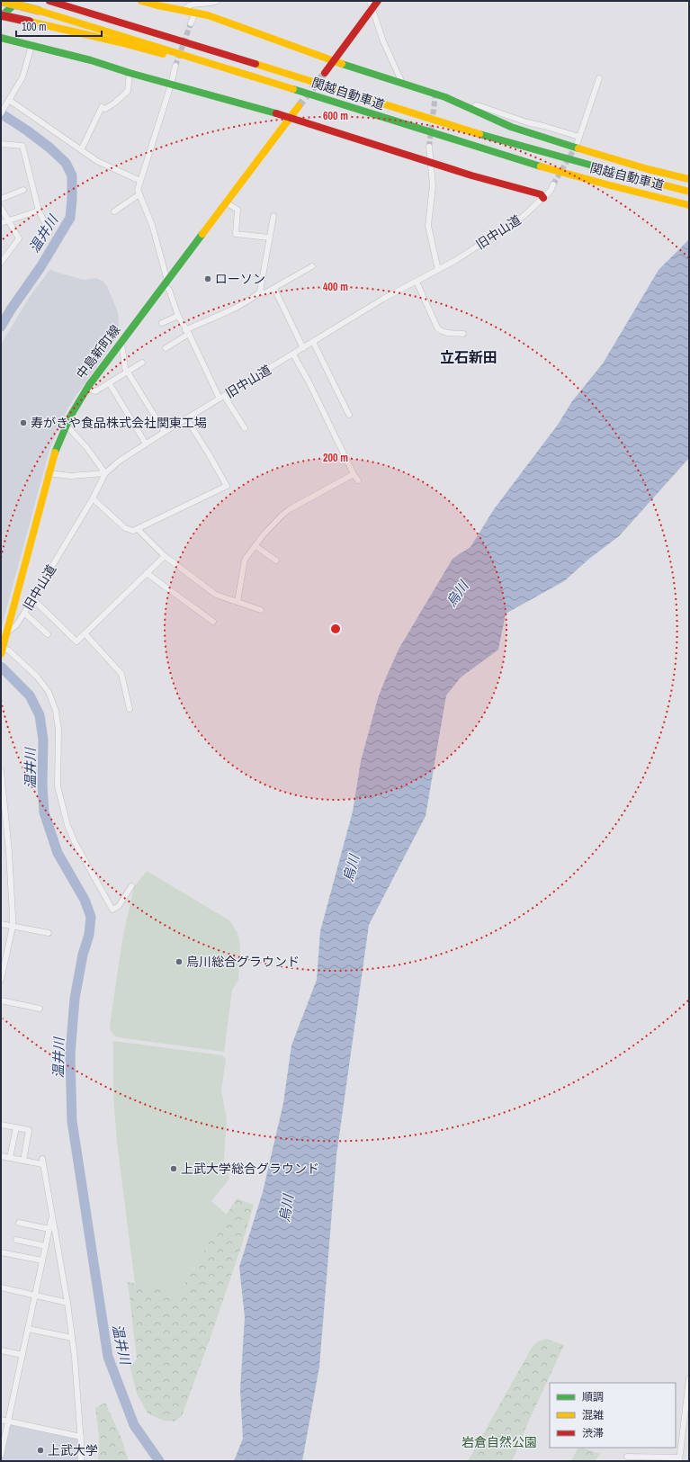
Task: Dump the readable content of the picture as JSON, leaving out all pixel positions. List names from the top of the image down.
{
  "streets": {
    "main road": ["関越自動車道", "中島新町線"],
    "street": ["旧中山道"]
  },
  "crossings": [
    ["旧中山道", "中島新町線"]
  ],
  "districts": ["立石新田"],
  "water": ["温井川", "烏川"],
  "parks": ["岩倉自然公園"],
  "places": [
    "ローソン",
    "寿がきや食品株式会社関東工場",
    "烏川総合グラウンド",
    "上武大学総合グラウンド",
    "上武大学"
  ],
  "legend": ["順調", "混雑", "渋滞"],
  "scale_bar": "100 m",
  "rings": ["600 m", "400 m", "200 m"]
}
